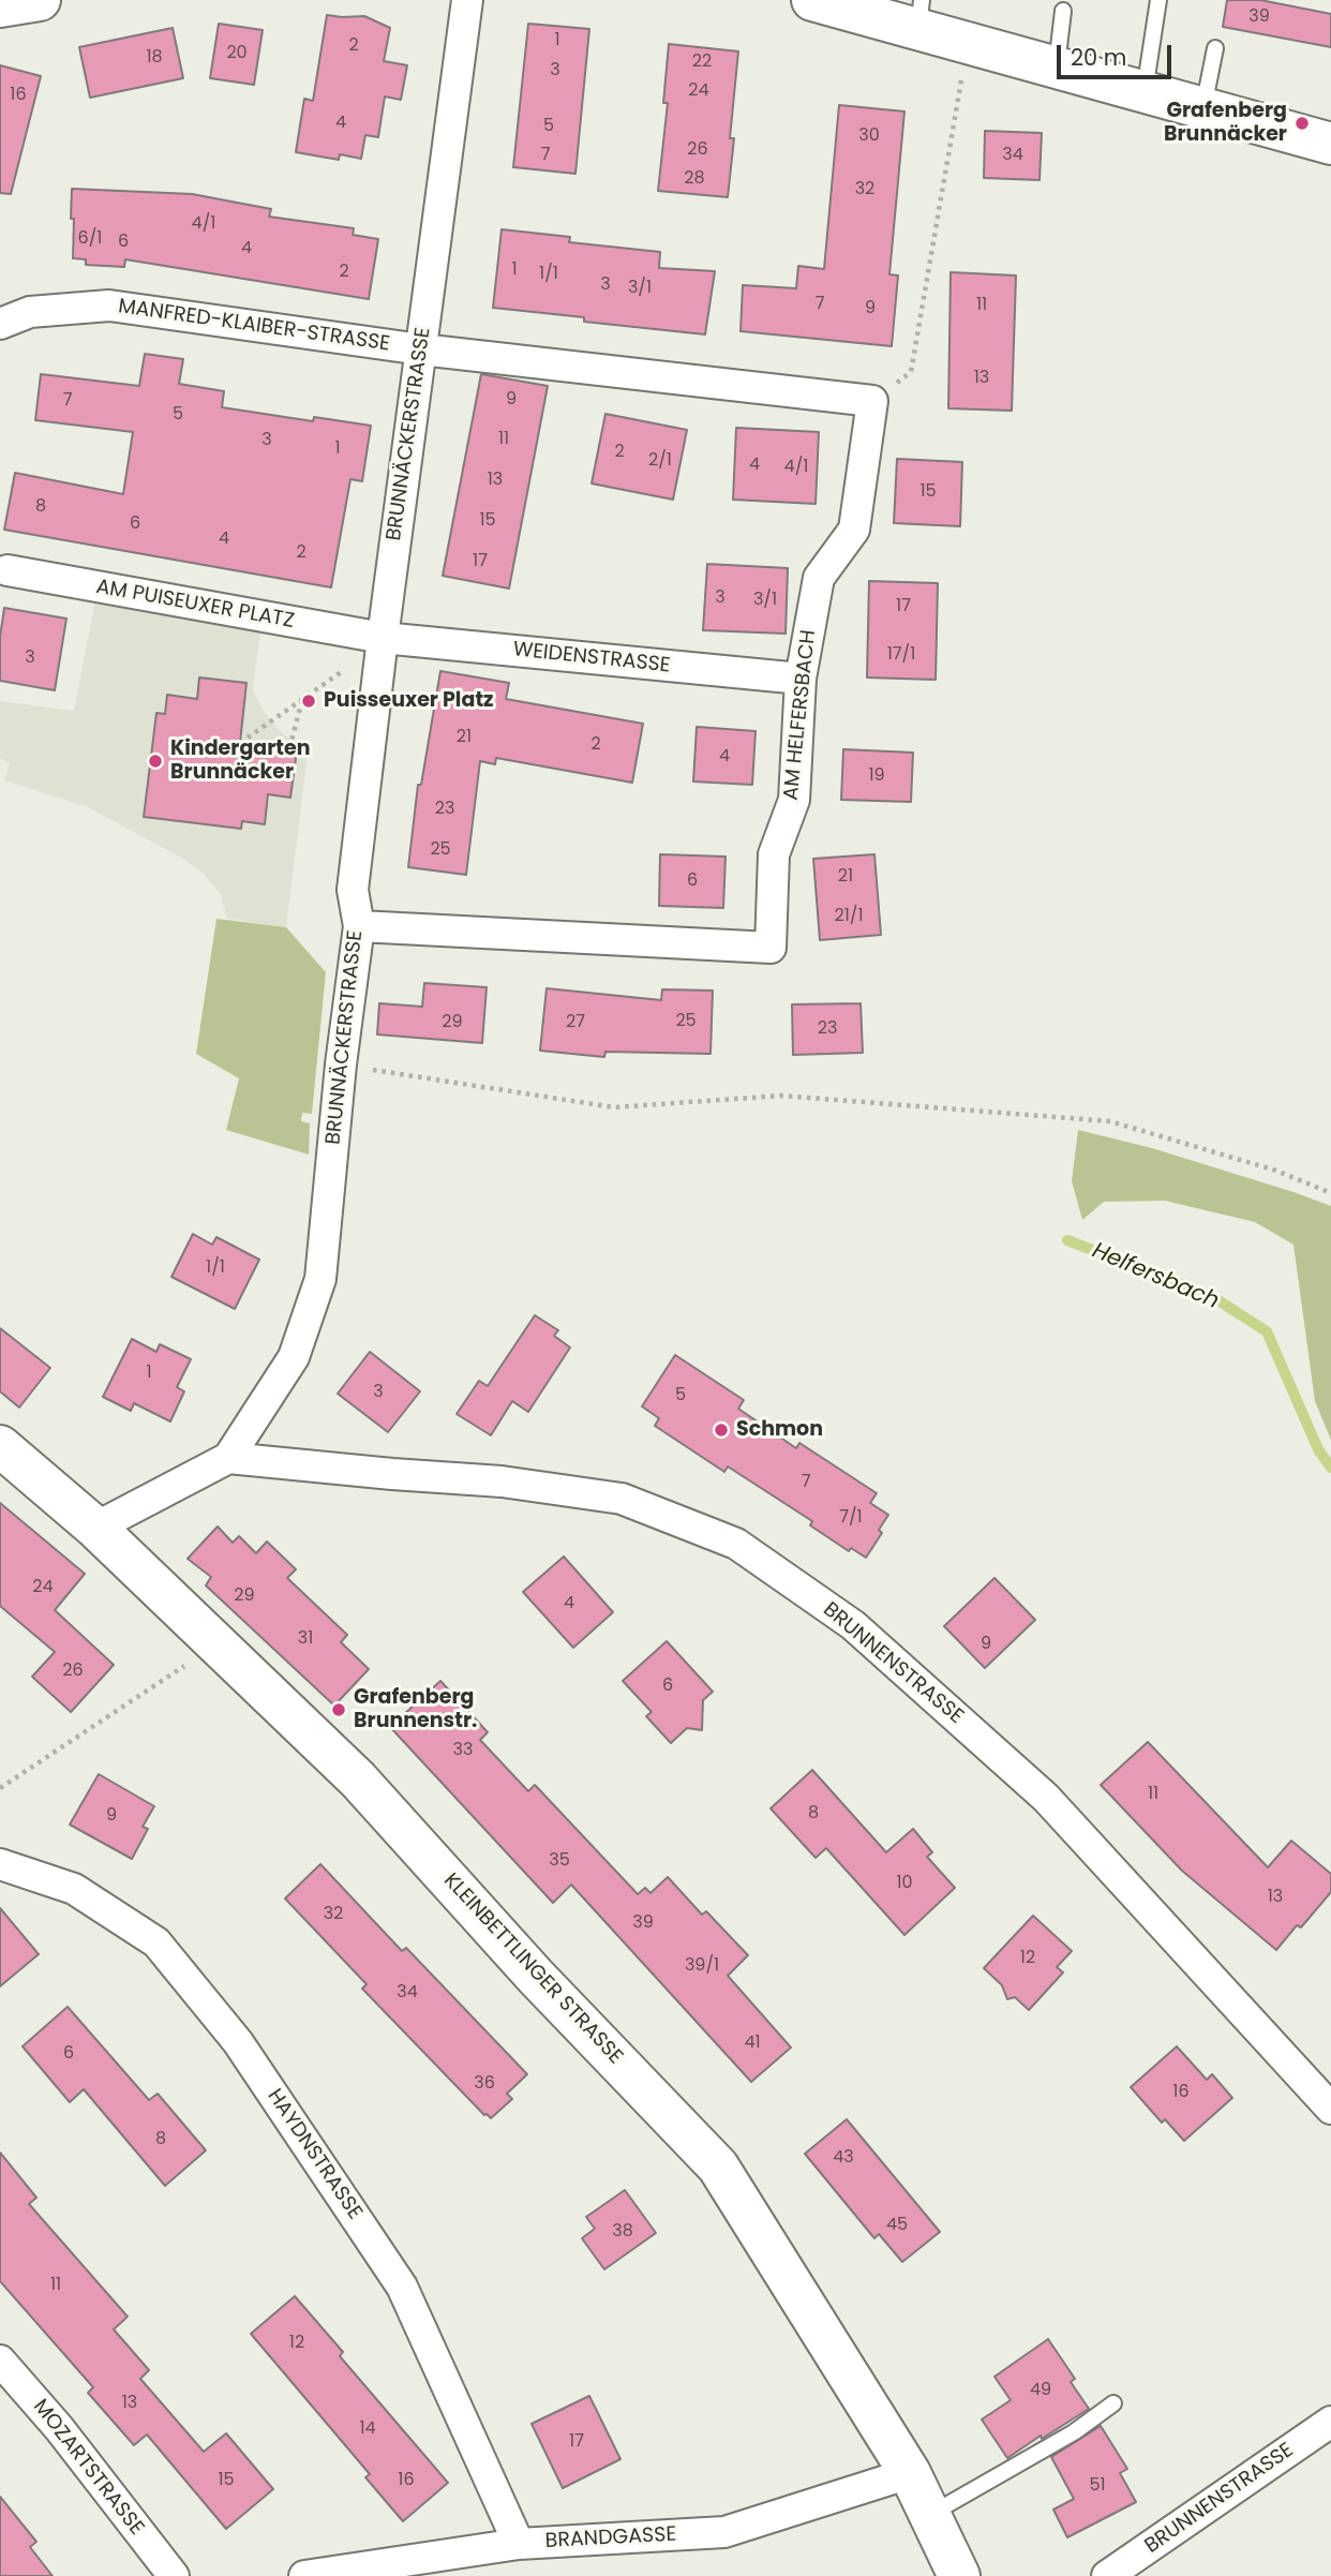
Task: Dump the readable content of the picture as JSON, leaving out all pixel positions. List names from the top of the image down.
{
  "streets": {
    "street": [
      "MANFRED-KLAIBER-STRASSE",
      "BRUNNÄCKERSTRASSE",
      "AM PUISEUXER PLATZ",
      "WEIDENSTRASSE",
      "AM HELFERSBACH",
      "BRUNNENSTRASSE",
      "KLEINBETTLINGER STRASSE",
      "HAYDNSTRASSE",
      "MOZARTSTRASSE",
      "BRANDGASSE"
    ]
  },
  "crossings": [
    ["MANFRED-KLAIBER-STRASSE", "BRUNNÄCKERSTRASSE"],
    ["MANFRED-KLAIBER-STRASSE", "AM HELFERSBACH"],
    ["BRUNNÄCKERSTRASSE", "AM PUISEUXER PLATZ"],
    ["BRUNNÄCKERSTRASSE", "WEIDENSTRASSE"],
    ["BRUNNÄCKERSTRASSE", "AM HELFERSBACH"],
    ["BRUNNÄCKERSTRASSE", "BRUNNENSTRASSE"],
    ["BRUNNÄCKERSTRASSE", "KLEINBETTLINGER STRASSE"],
    ["AM PUISEUXER PLATZ", "WEIDENSTRASSE"],
    ["WEIDENSTRASSE", "AM HELFERSBACH"],
    ["KLEINBETTLINGER STRASSE", "BRANDGASSE"],
    ["HAYDNSTRASSE", "BRANDGASSE"]
  ],
  "water": ["Helfersbach"],
  "places": [
    "Grafenberg Brunnäcker",
    "Puisseuxer Platz",
    "Kindergarten Brunnäcker",
    "Schmon",
    "Grafenberg Brunnenstr."
  ],
  "house_numbers": [
    "39",
    "1",
    "2",
    "20",
    "18",
    "22",
    "3",
    "24",
    "16",
    "4",
    "5",
    "30",
    "26",
    "7",
    "34",
    "28",
    "32",
    "4/1",
    "6/1",
    "6",
    "4",
    "1",
    "2",
    "1/1",
    "3",
    "3/1",
    "7",
    "11",
    "9",
    "13",
    "9",
    "7",
    "5",
    "11",
    "3",
    "1",
    "2",
    "2/1",
    "4",
    "4/1",
    "13",
    "15",
    "8",
    "15",
    "6",
    "4",
    "2",
    "17",
    "3",
    "3/1",
    "17",
    "17/1",
    "3",
    "21",
    "2",
    "4",
    "19",
    "23",
    "25",
    "21",
    "6",
    "21/1",
    "25",
    "29",
    "27",
    "23",
    "1/1",
    "1",
    "3",
    "5",
    "7",
    "7/1",
    "24",
    "29",
    "4",
    "31",
    "9",
    "26",
    "6",
    "33",
    "11",
    "8",
    "9",
    "35",
    "10",
    "13",
    "32",
    "39",
    "12",
    "39/1",
    "34",
    "41",
    "6",
    "36",
    "16",
    "8",
    "43",
    "45",
    "38",
    "11",
    "12",
    "49",
    "13",
    "14",
    "17",
    "15",
    "16",
    "51"
  ],
  "scale_bar": "20 m"
}
